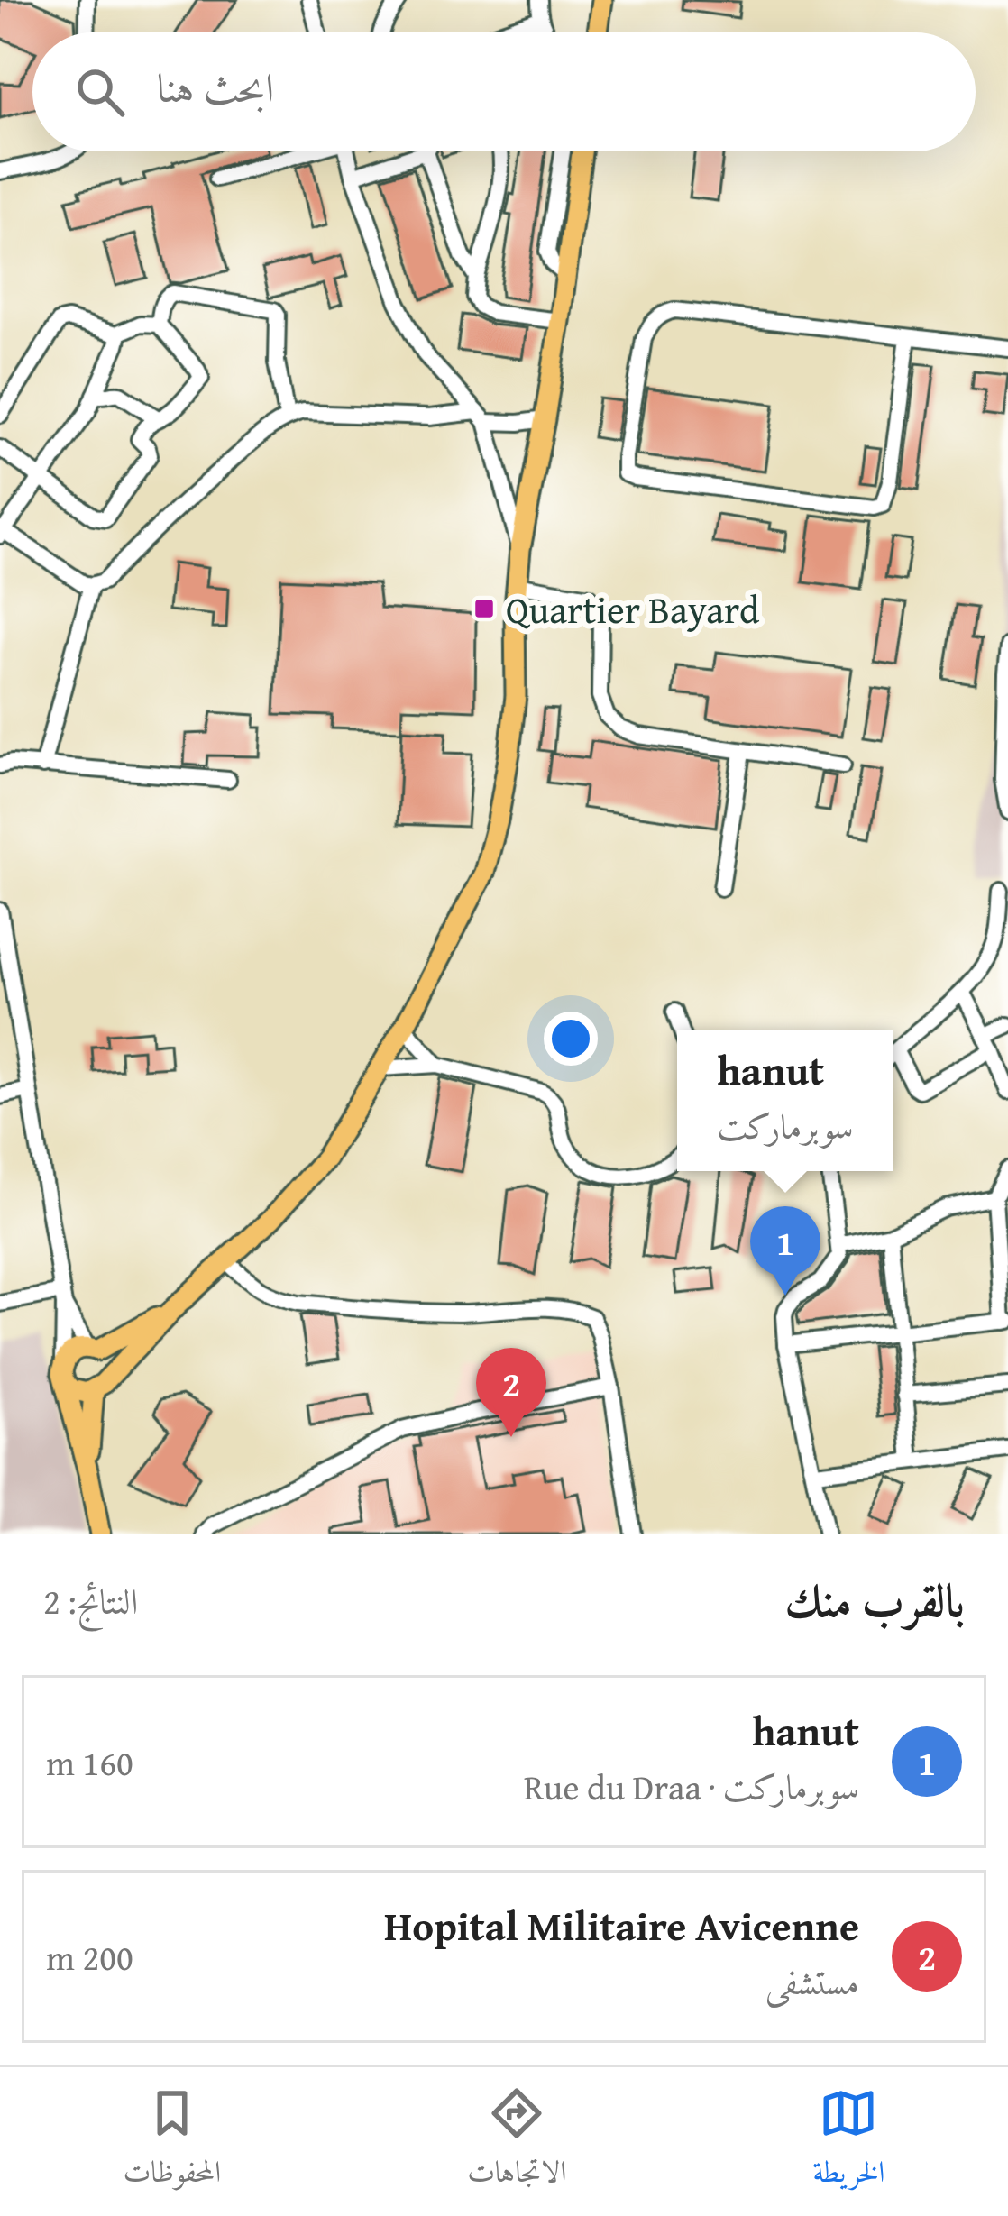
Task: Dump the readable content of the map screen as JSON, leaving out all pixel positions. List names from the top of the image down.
{
  "places": {
    "transit": ["Quartier Bayard"]
  },
  "page": {
    "search": "ابحث هنا",
    "popup": ["hanut", "سوبرماركت"],
    "pins": ["1", "2"],
    "heading": ["بالقرب منك", "النتائج: 2"],
    "list": [
      {
        "mark": "1",
        "name": "hanut",
        "note": "سوبرماركت · Rue du Draa",
        "value": "160 m"
      },
      {
        "mark": "2",
        "name": "Hopital Militaire Avicenne",
        "note": "مستشفى",
        "value": "200 m"
      }
    ],
    "nav": ["الخريطة", "الاتجاهات", "المحفوظات"]
  }
}
